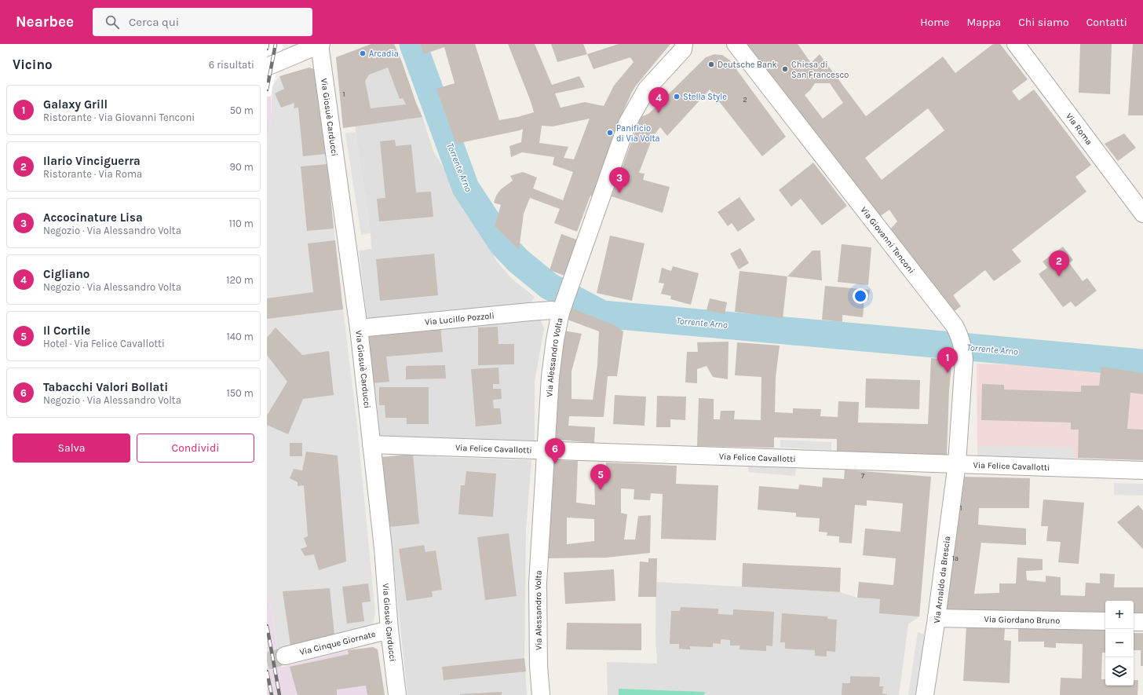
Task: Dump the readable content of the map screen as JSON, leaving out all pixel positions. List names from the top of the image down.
{
  "streets": {
    "street": [
      "Via Giosuè Carducci",
      "Via Roma",
      "Via Giovanni Tenconi",
      "Via Lucillo Pozzoli",
      "Via Alessandro Volta",
      "Via Felice Cavallotti",
      "Via Arnaldo da Brescia",
      "Via Giordano Bruno",
      "Via Cinque Giornate"
    ]
  },
  "crossings": [
    ["Via Giosuè Carducci", "Via Lucillo Pozzoli"],
    ["Via Giosuè Carducci", "Via Felice Cavallotti"],
    ["Via Giosuè Carducci", "Via Cinque Giornate"],
    ["Via Giovanni Tenconi", "Via Felice Cavallotti"],
    ["Via Giovanni Tenconi", "Via Arnaldo da Brescia"],
    ["Via Lucillo Pozzoli", "Via Alessandro Volta"],
    ["Via Alessandro Volta", "Via Felice Cavallotti"],
    ["Via Felice Cavallotti", "Via Arnaldo da Brescia"],
    ["Via Arnaldo da Brescia", "Via Giordano Bruno"]
  ],
  "water": ["Torrente Arno"],
  "places": [
    "Arcadia",
    "Deutsche Bank",
    "Chiesa di San Francesco",
    "Stella Style",
    "Panificio di Via Volta"
  ],
  "house_numbers": [
    "1",
    "2",
    "7",
    "1",
    "1a"
  ],
  "page": {
    "header": "Nearbee",
    "search": "Cerca qui",
    "nav": [
      "Home",
      "Mappa",
      "Chi siamo",
      "Contatti"
    ],
    "heading": ["Vicino", "6 risultati"],
    "list": [
      {
        "mark": "1",
        "name": "Galaxy Grill",
        "note": "Ristorante · Via Giovanni Tenconi",
        "value": "50 m"
      },
      {
        "mark": "2",
        "name": "Ilario Vinciguerra",
        "note": "Ristorante · Via Roma",
        "value": "90 m"
      },
      {
        "mark": "3",
        "name": "Accocinature Lisa",
        "note": "Negozio · Via Alessandro Volta",
        "value": "110 m"
      },
      {
        "mark": "4",
        "name": "Cigliano",
        "note": "Negozio · Via Alessandro Volta",
        "value": "120 m"
      },
      {
        "mark": "5",
        "name": "Il Cortile",
        "note": "Hotel · Via Felice Cavallotti",
        "value": "140 m"
      },
      {
        "mark": "6",
        "name": "Tabacchi Valori Bollati",
        "note": "Negozio · Via Alessandro Volta",
        "value": "150 m"
      }
    ],
    "pins": [
      "4",
      "3",
      "2",
      "1",
      "6",
      "5"
    ],
    "buttons": ["Salva", "Condividi"],
    "map_buttons": ["+", "−"]
  }
}
